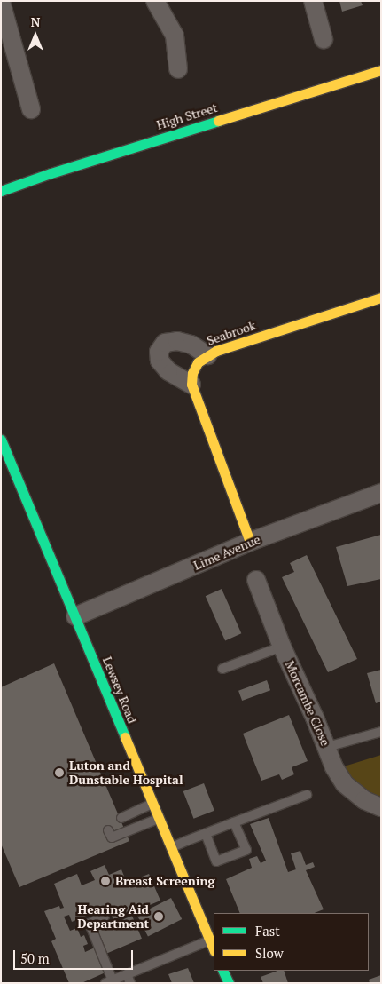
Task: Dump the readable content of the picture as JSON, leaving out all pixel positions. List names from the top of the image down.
{
  "streets": {
    "street": [
      "High Street",
      "Seabrook",
      "Lime Avenue",
      "Lewsey Road",
      "Morcambe Close"
    ]
  },
  "crossings": [
    ["Lime Avenue", "Lewsey Road"]
  ],
  "places": ["Luton and Dunstable Hospital", "Breast Screening", "Hearing Aid Department"],
  "legend": ["Fast", "Slow"],
  "scale_bar": "50 m",
  "north": "top"
}
